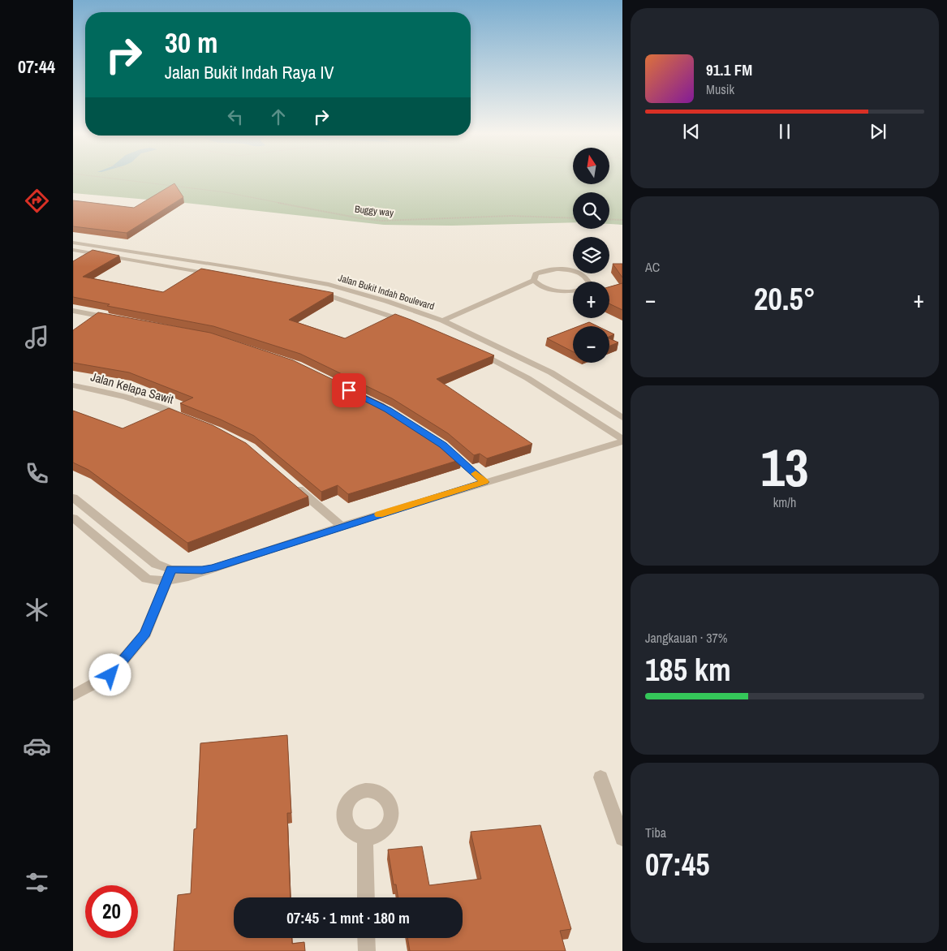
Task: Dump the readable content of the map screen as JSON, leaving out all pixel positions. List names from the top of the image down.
{
  "streets": {
    "street": ["Jalan Bukit Indah Boulevard", "Jalan Kelapa Sawit"],
    "path": ["Buggy way"]
  },
  "north": "top",
  "page": {
    "tabs": "07:44",
    "turn": ["30 m", "Jalan Bukit Indah Raya IV"],
    "song": ["91.1 FM", "Musik"],
    "map_buttons": ["+", "−"],
    "tile": [
      "AC",
      ["13", "km/h"],
      ["Jangkauan · 37%", "185 km"],
      ["Tiba", "07:45"]
    ],
    "heat": ["−", "20.5°", "+"],
    "limit": "20",
    "trip": "07:45 · 1 mnt · 180 m"
  }
}
